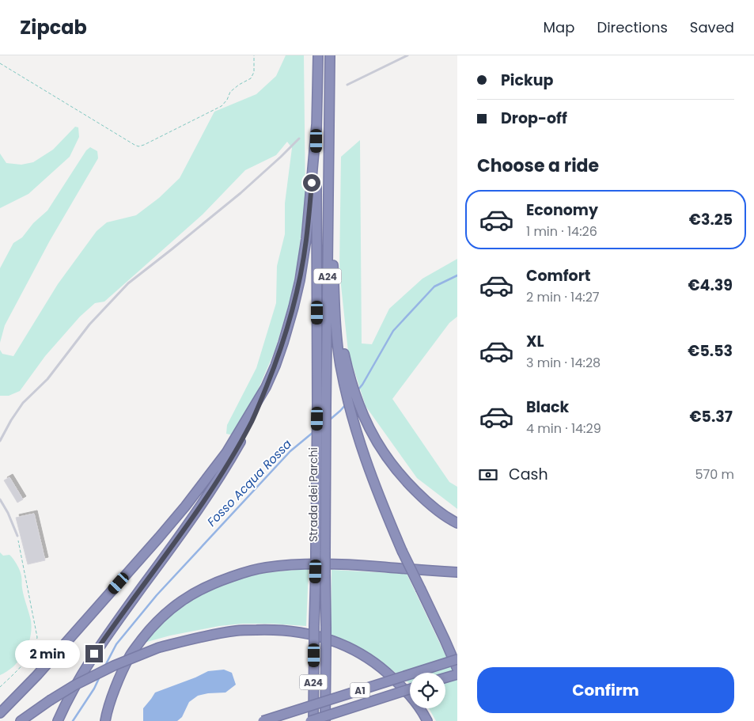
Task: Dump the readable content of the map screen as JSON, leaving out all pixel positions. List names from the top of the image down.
{
  "streets": {
    "highway": ["A24", "Strada dei Parchi", "A1"]
  },
  "water": ["Fosso Acqua Rossa"],
  "page": {
    "header": "Zipcab",
    "nav": ["Map", "Directions", "Saved"],
    "banner": ["Pickup", "Drop-off"],
    "heading": "Choose a ride",
    "list": [
      {
        "name": "Economy",
        "note": "1 min · 14:26",
        "value": "€3.25"
      },
      {
        "name": "Comfort",
        "note": "2 min · 14:27",
        "value": "€4.39"
      },
      {
        "name": "XL",
        "note": "3 min · 14:28",
        "value": "€5.53"
      },
      {
        "name": "Black",
        "note": "4 min · 14:29",
        "value": "€5.37"
      }
    ],
    "pay": ["Cash", "570 m"],
    "bubble": "2 min",
    "buttons": "Confirm"
  }
}
